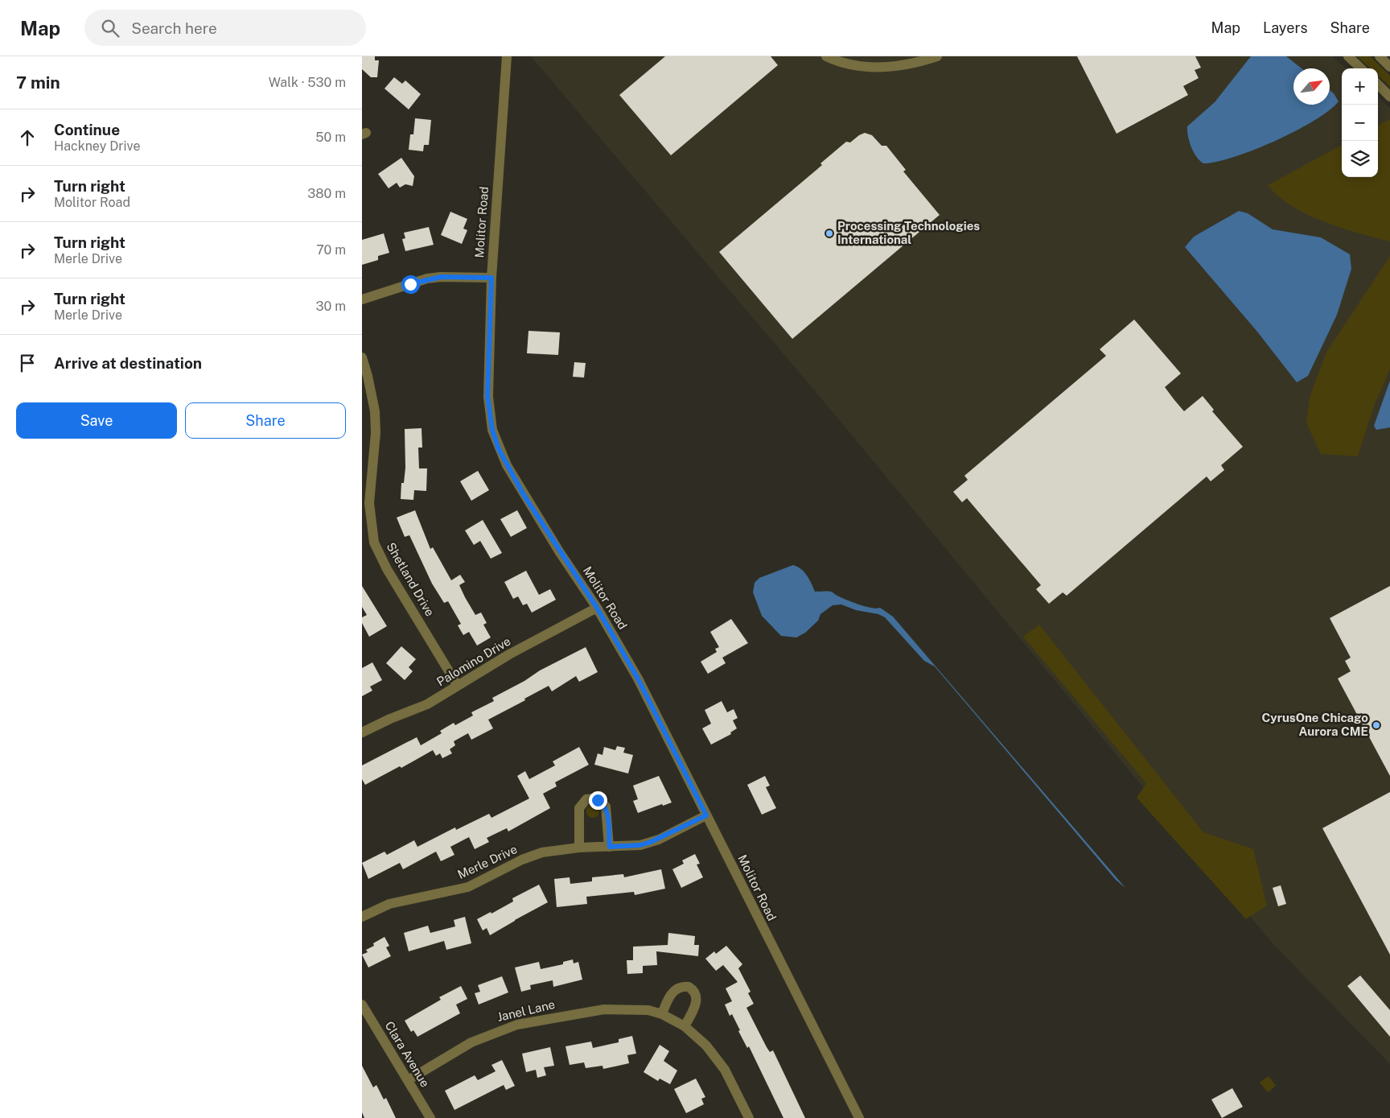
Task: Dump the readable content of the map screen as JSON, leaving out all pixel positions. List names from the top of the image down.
{
  "streets": {
    "street": [
      "Molitor Road",
      "Shetland Drive",
      "Palomino Drive",
      "Merle Drive",
      "Janel Lane",
      "Clara Avenue"
    ]
  },
  "crossings": [
    ["Molitor Road", "Palomino Drive"],
    ["Molitor Road", "Merle Drive"],
    ["Shetland Drive", "Palomino Drive"],
    ["Janel Lane", "Clara Avenue"]
  ],
  "places": ["Processing Technologies International", "CyrusOne Chicago Aurora CME"],
  "north": "top right",
  "page": {
    "header": "Map",
    "search": "Search here",
    "nav": ["Map", "Layers", "Share"],
    "heading": ["7 min", "Walk · 530 m"],
    "map_buttons": ["+", "−"],
    "list": [
      ["Continue", "Hackney Drive", "50 m"],
      ["Turn right", "Molitor Road", "380 m"],
      ["Turn right", "Merle Drive", "70 m"],
      ["Turn right", "Merle Drive", "30 m"],
      "Arrive at destination"
    ],
    "buttons": ["Save", "Share"]
  }
}
